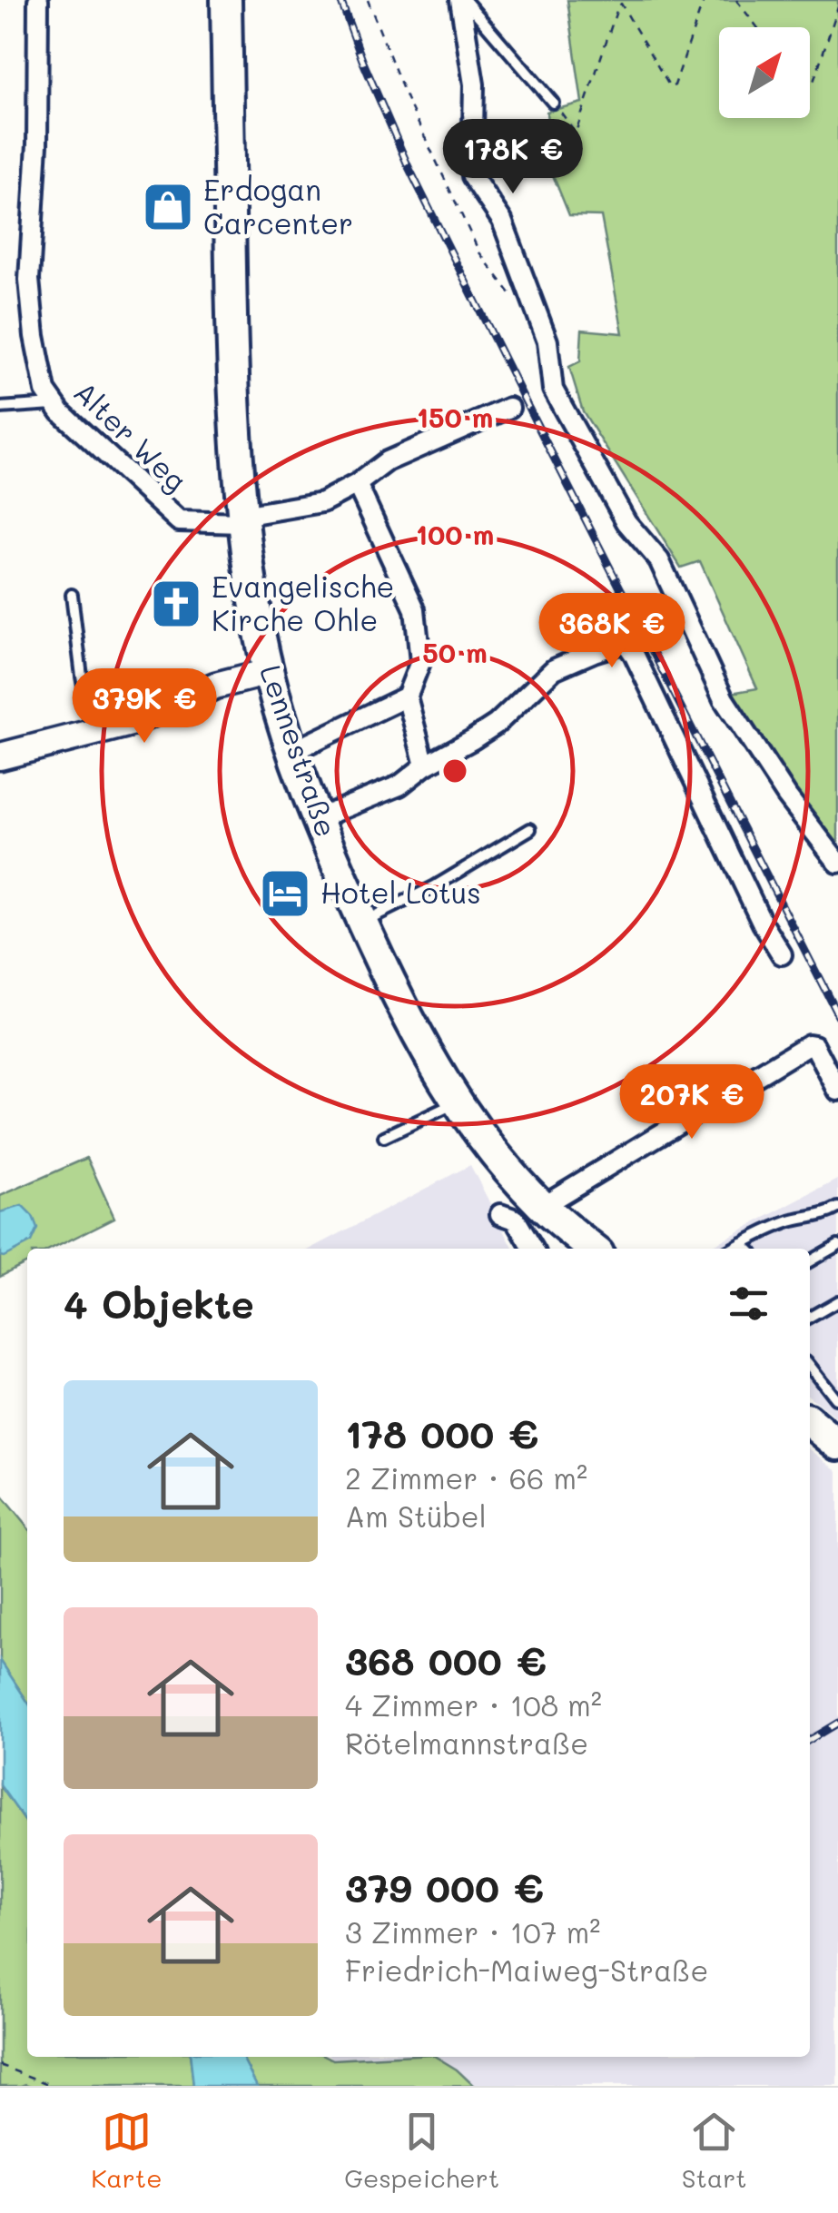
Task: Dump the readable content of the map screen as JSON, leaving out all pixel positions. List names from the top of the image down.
{
  "streets": {
    "main road": ["Lennestraße"],
    "street": ["Alter Weg"]
  },
  "crossings": [
    ["Alter Weg", "Lennestraße"]
  ],
  "places": {
    "shop": ["Erdogan Carcenter"],
    "church": ["Evangelische Kirche Ohle"],
    "hotel": ["Hotel Lotus"]
  },
  "north": "top right",
  "page": {
    "price": [
      "178K €",
      "368K €",
      "379K €",
      "207K €"
    ],
    "heading": "4 Objekte",
    "list": [
      {
        "name": "178 000 €",
        "note": "2 Zimmer · 66 m² · Am Stübel"
      },
      {
        "name": "368 000 €",
        "note": "4 Zimmer · 108 m² · Rötelmannstraße"
      },
      {
        "name": "379 000 €",
        "note": "3 Zimmer · 107 m² · Friedrich-Maiweg-Straße"
      }
    ],
    "tabs": ["Karte", "Gespeichert", "Start"]
  },
  "rings": ["150 m", "100 m", "50 m"]
}
